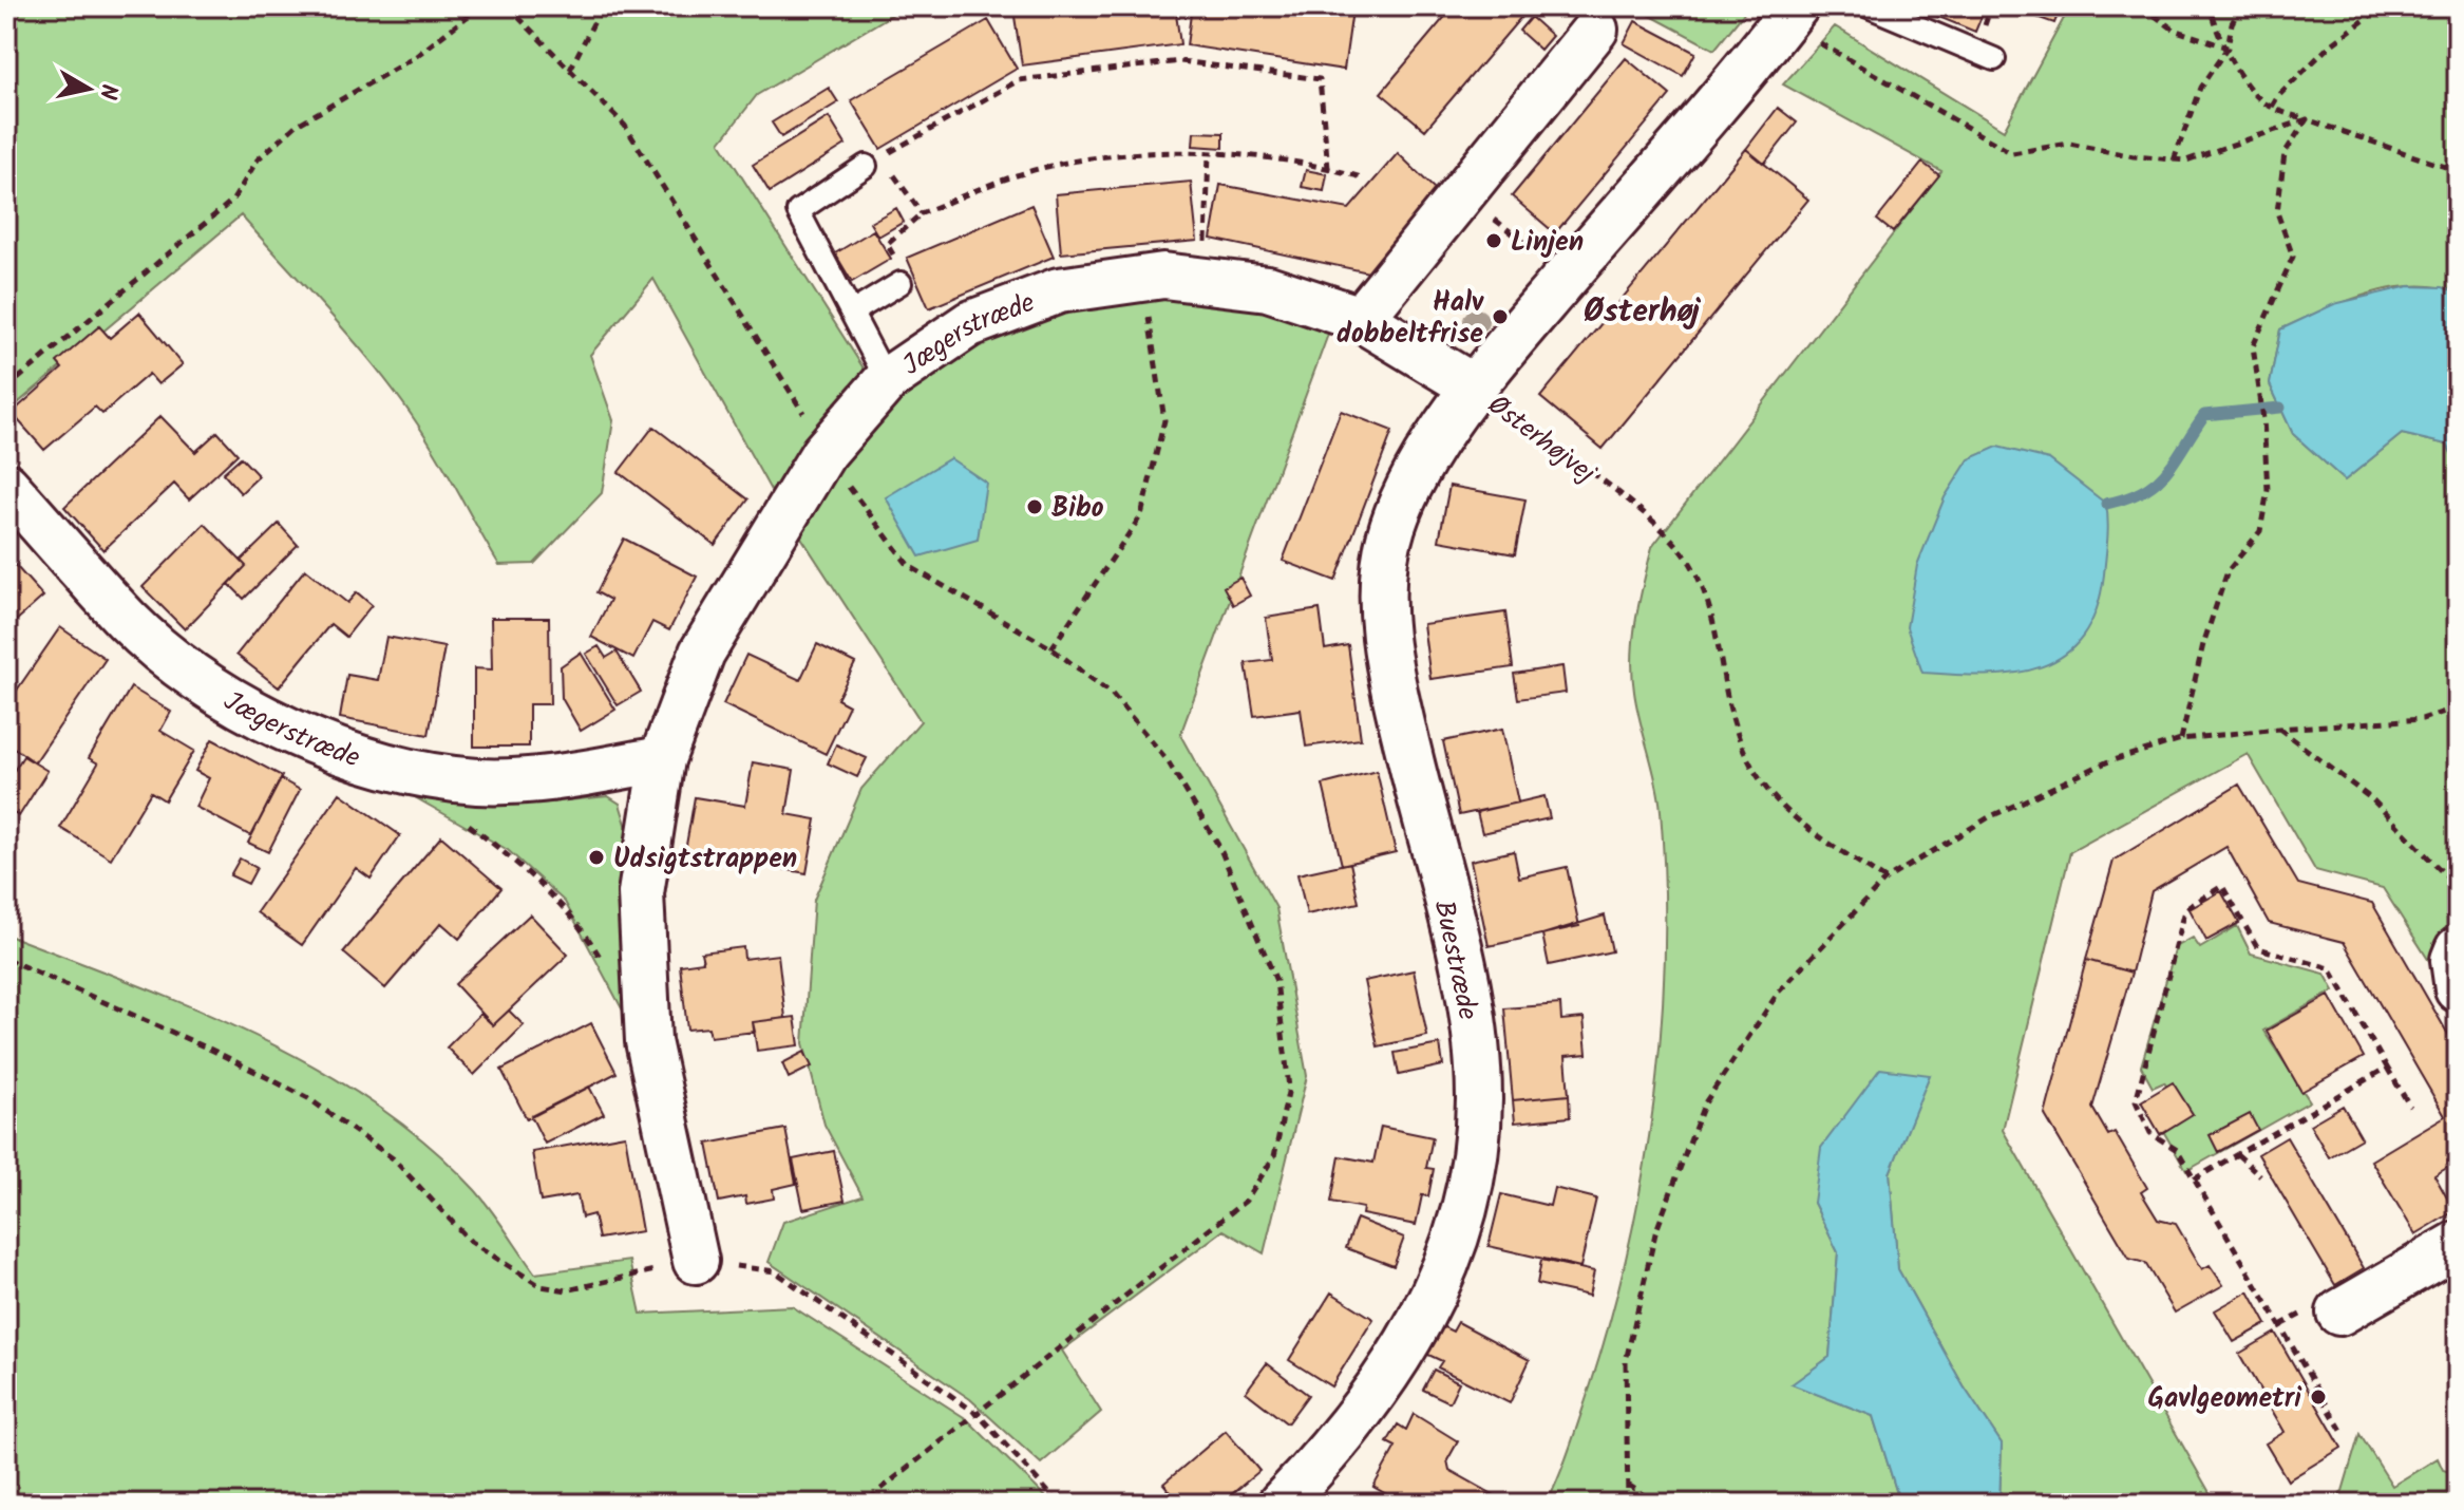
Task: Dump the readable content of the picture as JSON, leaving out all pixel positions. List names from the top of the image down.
{
  "streets": {
    "street": ["Jægerstræde", "Østerhøjvej", "Buestræde"]
  },
  "crossings": [
    ["Jægerstræde", "Østerhøjvej"],
    ["Jægerstræde", "Buestræde"],
    ["Østerhøjvej", "Buestræde"]
  ],
  "districts": ["Østerhøj"],
  "places": [
    "Linjen",
    "Halv dobbeltfrise",
    "Bibo",
    "Udsigtstrappen",
    "Gavlgeometri"
  ],
  "north": "right"
}
